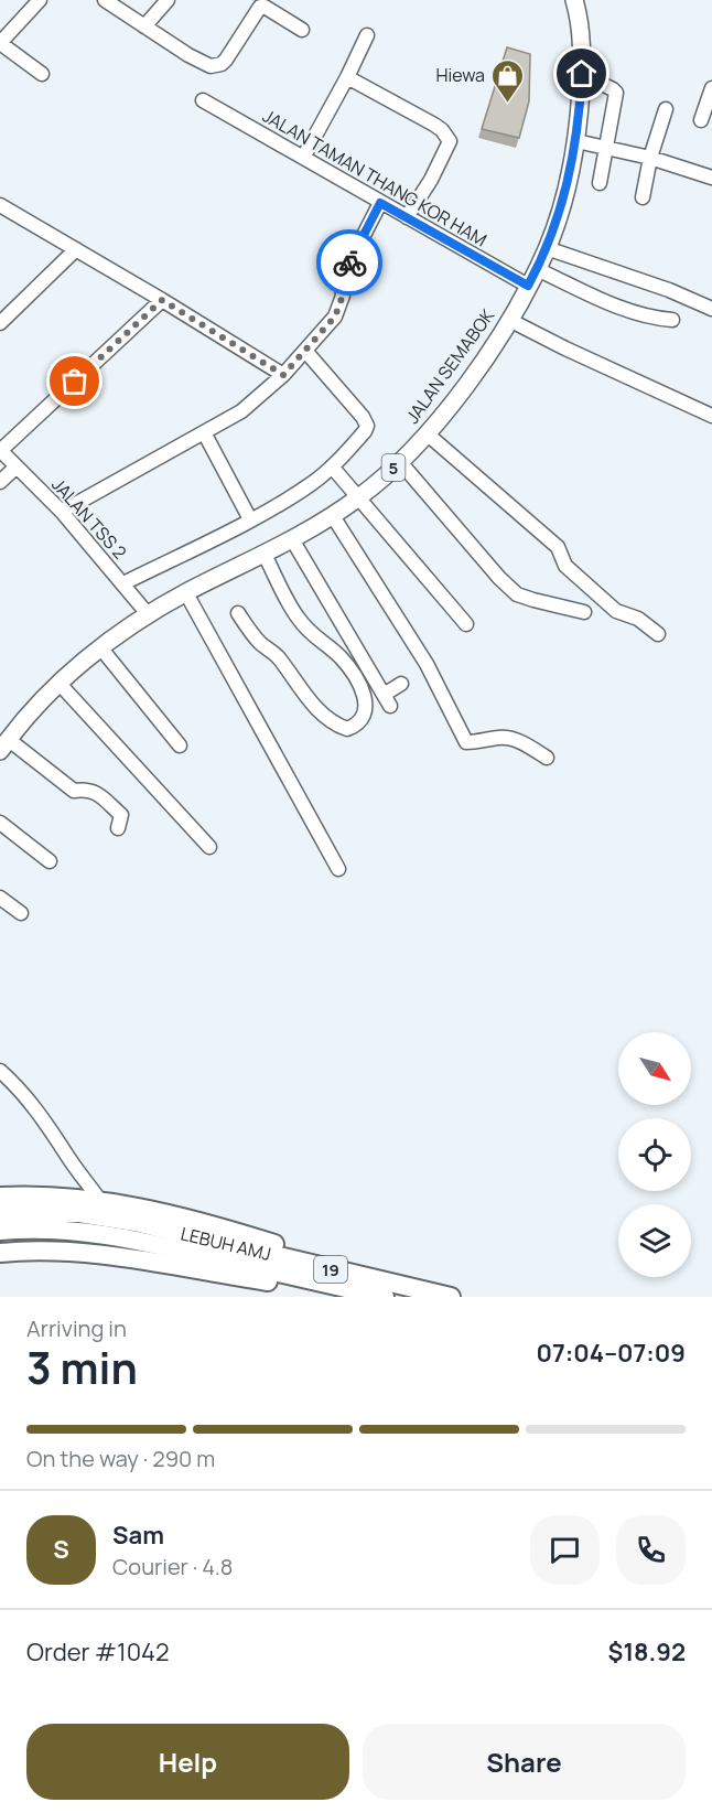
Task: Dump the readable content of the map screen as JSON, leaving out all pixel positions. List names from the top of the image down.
{
  "streets": {
    "highway": ["LEBUH AMJ", "19"],
    "main road": ["JALAN SEMABOK", "5"],
    "street": ["JALAN TAMAN THANG KOR HAM", "JALAN TSS 2"]
  },
  "crossings": [
    ["JALAN TAMAN THANG KOR HAM", "JALAN SEMABOK"],
    ["JALAN SEMABOK", "JALAN TSS 2"]
  ],
  "places": {
    "shop": ["Hiewa"]
  },
  "north": "bottom right",
  "page": {
    "heading": ["3 min", "Arriving in", "07:04–07:09"],
    "panel": [
      "Sam",
      "Courier · 4.8",
      "Order #1042",
      "$18.92"
    ],
    "bar": "On the way · 290 m",
    "round": "S",
    "buttons": ["Help", "Share"]
  }
}
